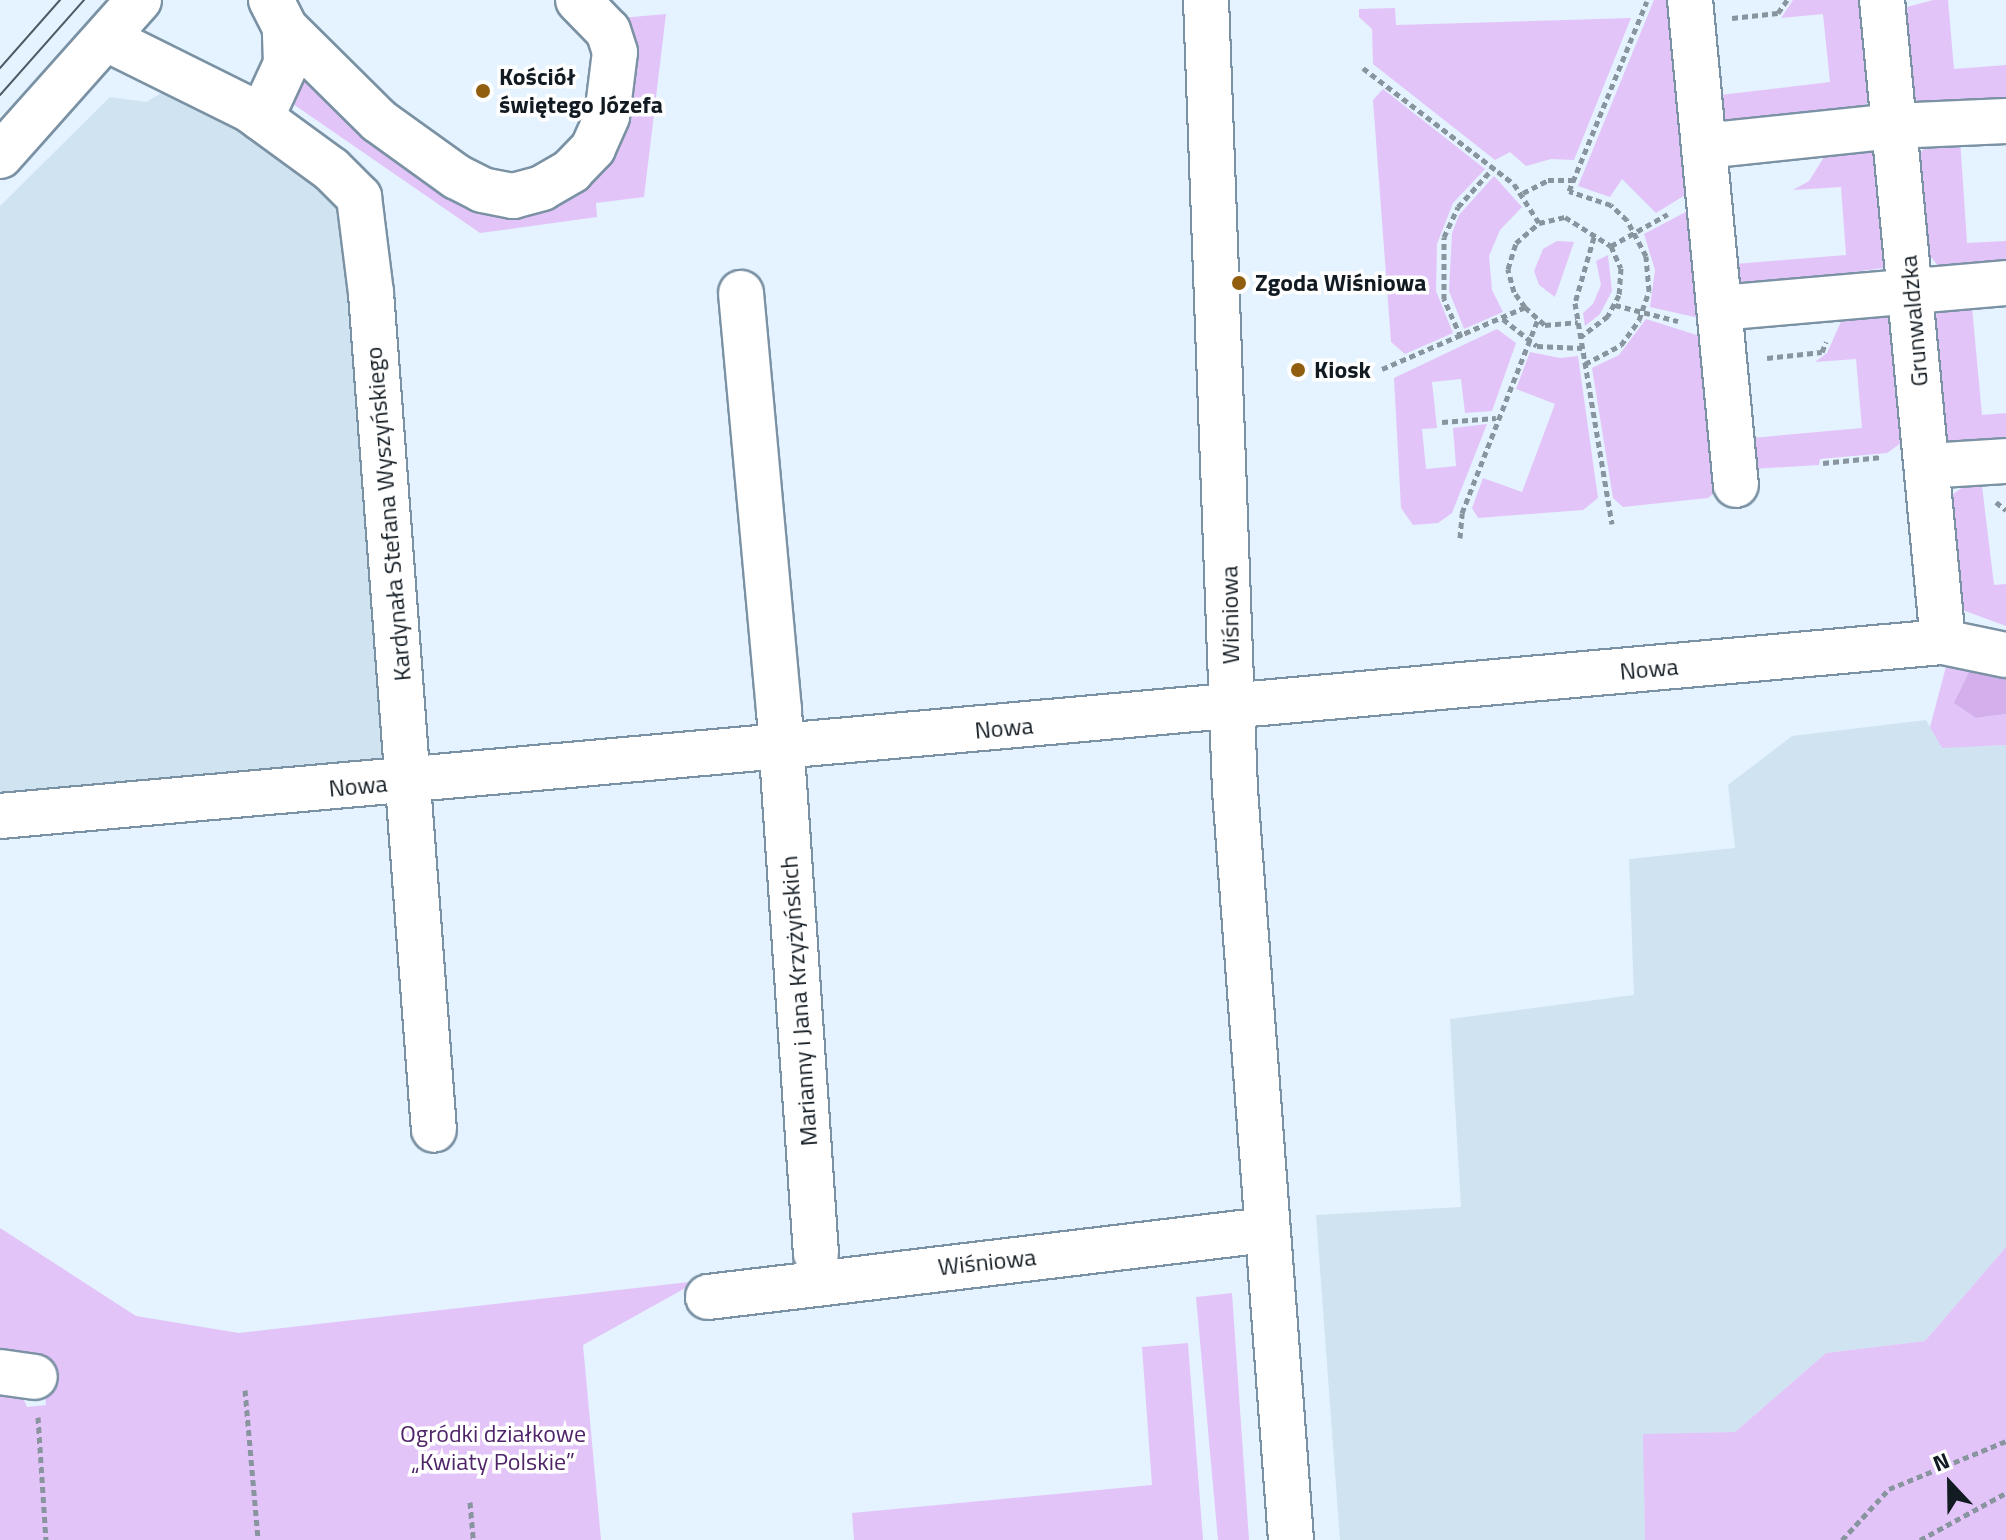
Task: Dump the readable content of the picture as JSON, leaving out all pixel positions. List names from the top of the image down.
{
  "streets": {
    "street": [
      "Grunwaldzka",
      "Kardynała Stefana Wyszyńskiego",
      "Wiśniowa",
      "Nowa",
      "Marianny i Jana Krzyżyńskich"
    ]
  },
  "crossings": [
    ["Grunwaldzka", "Nowa"],
    ["Kardynała Stefana Wyszyńskiego", "Nowa"],
    ["Wiśniowa", "Nowa"],
    ["Nowa", "Marianny i Jana Krzyżyńskich"]
  ],
  "parks": ["Ogródki działkowe „Kwiaty Polskie”"],
  "places": ["Kościół świętego Józefa", "Zgoda Wiśniowa", "Kiosk"],
  "north": "top"
}
